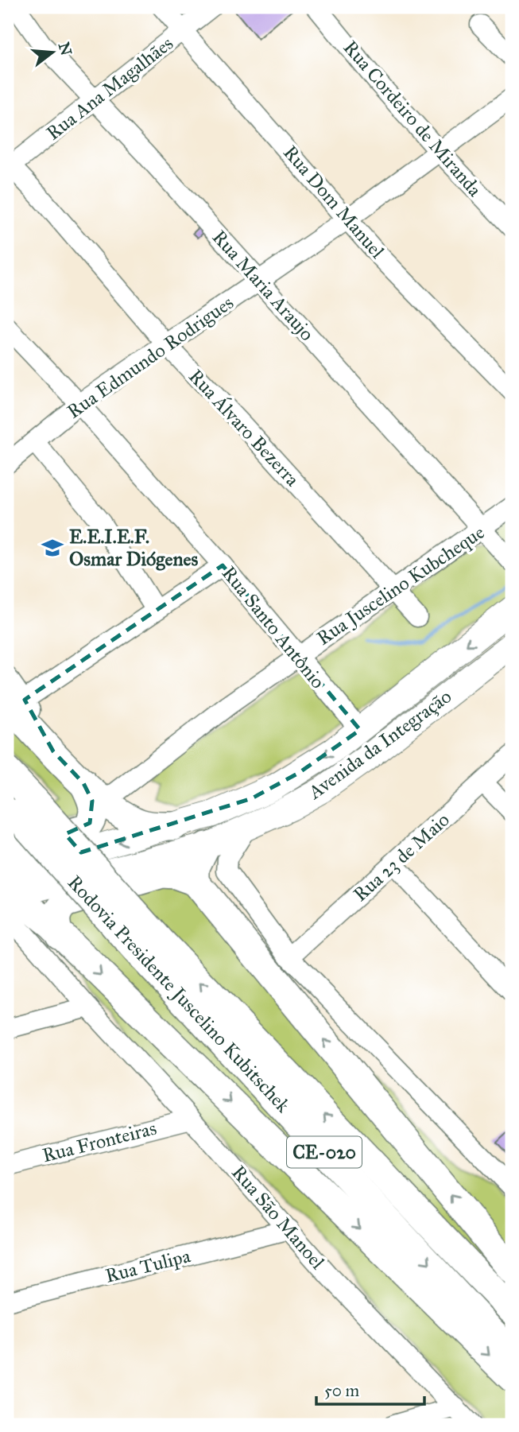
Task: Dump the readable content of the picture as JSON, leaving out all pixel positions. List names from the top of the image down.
{
  "streets": {
    "highway": ["Rodovia Presidente Juscelino Kubitschek", "CE-020"],
    "main road": ["Avenida da Integração"],
    "street": [
      "Rua Ana Magalhães",
      "Rua Cordeiro de Miranda",
      "Rua Dom Manuel",
      "Rua Maria Araujo",
      "Rua Edmundo Rodrigues",
      "Rua Álvaro Bezerra",
      "Rua Juscelino Kubcheque",
      "Rua Santo Antônio",
      "Rua 23 de Maio",
      "Rua Fronteiras",
      "Rua São Manoel",
      "Rua Tulipa"
    ]
  },
  "crossings": [
    ["Rua Ana Magalhães", "Rua Dom Manuel"],
    ["Rua Ana Magalhães", "Rua Maria Araujo"],
    ["Rua Ana Magalhães", "Rua Álvaro Bezerra"],
    ["Rua Cordeiro de Miranda", "Rua Edmundo Rodrigues"],
    ["Rua Dom Manuel", "Rua Edmundo Rodrigues"],
    ["Rua Maria Araujo", "Rua Edmundo Rodrigues"],
    ["Rua Maria Araujo", "Rua Juscelino Kubcheque"],
    ["Rua Edmundo Rodrigues", "Rua Álvaro Bezerra"],
    ["Rua Edmundo Rodrigues", "Rua Santo Antônio"],
    ["Rua Álvaro Bezerra", "Rua Juscelino Kubcheque"],
    ["Rua Juscelino Kubcheque", "Rua Santo Antônio"],
    ["Rua Santo Antônio", "Avenida da Integração"],
    ["Rua Fronteiras", "Rua São Manoel"],
    ["Rua São Manoel", "Rua Tulipa"]
  ],
  "places": {
    "school or university": ["E.E.I.E.F. Osmar Diógenes"]
  },
  "scale_bar": "50 m",
  "north": "right"
}
